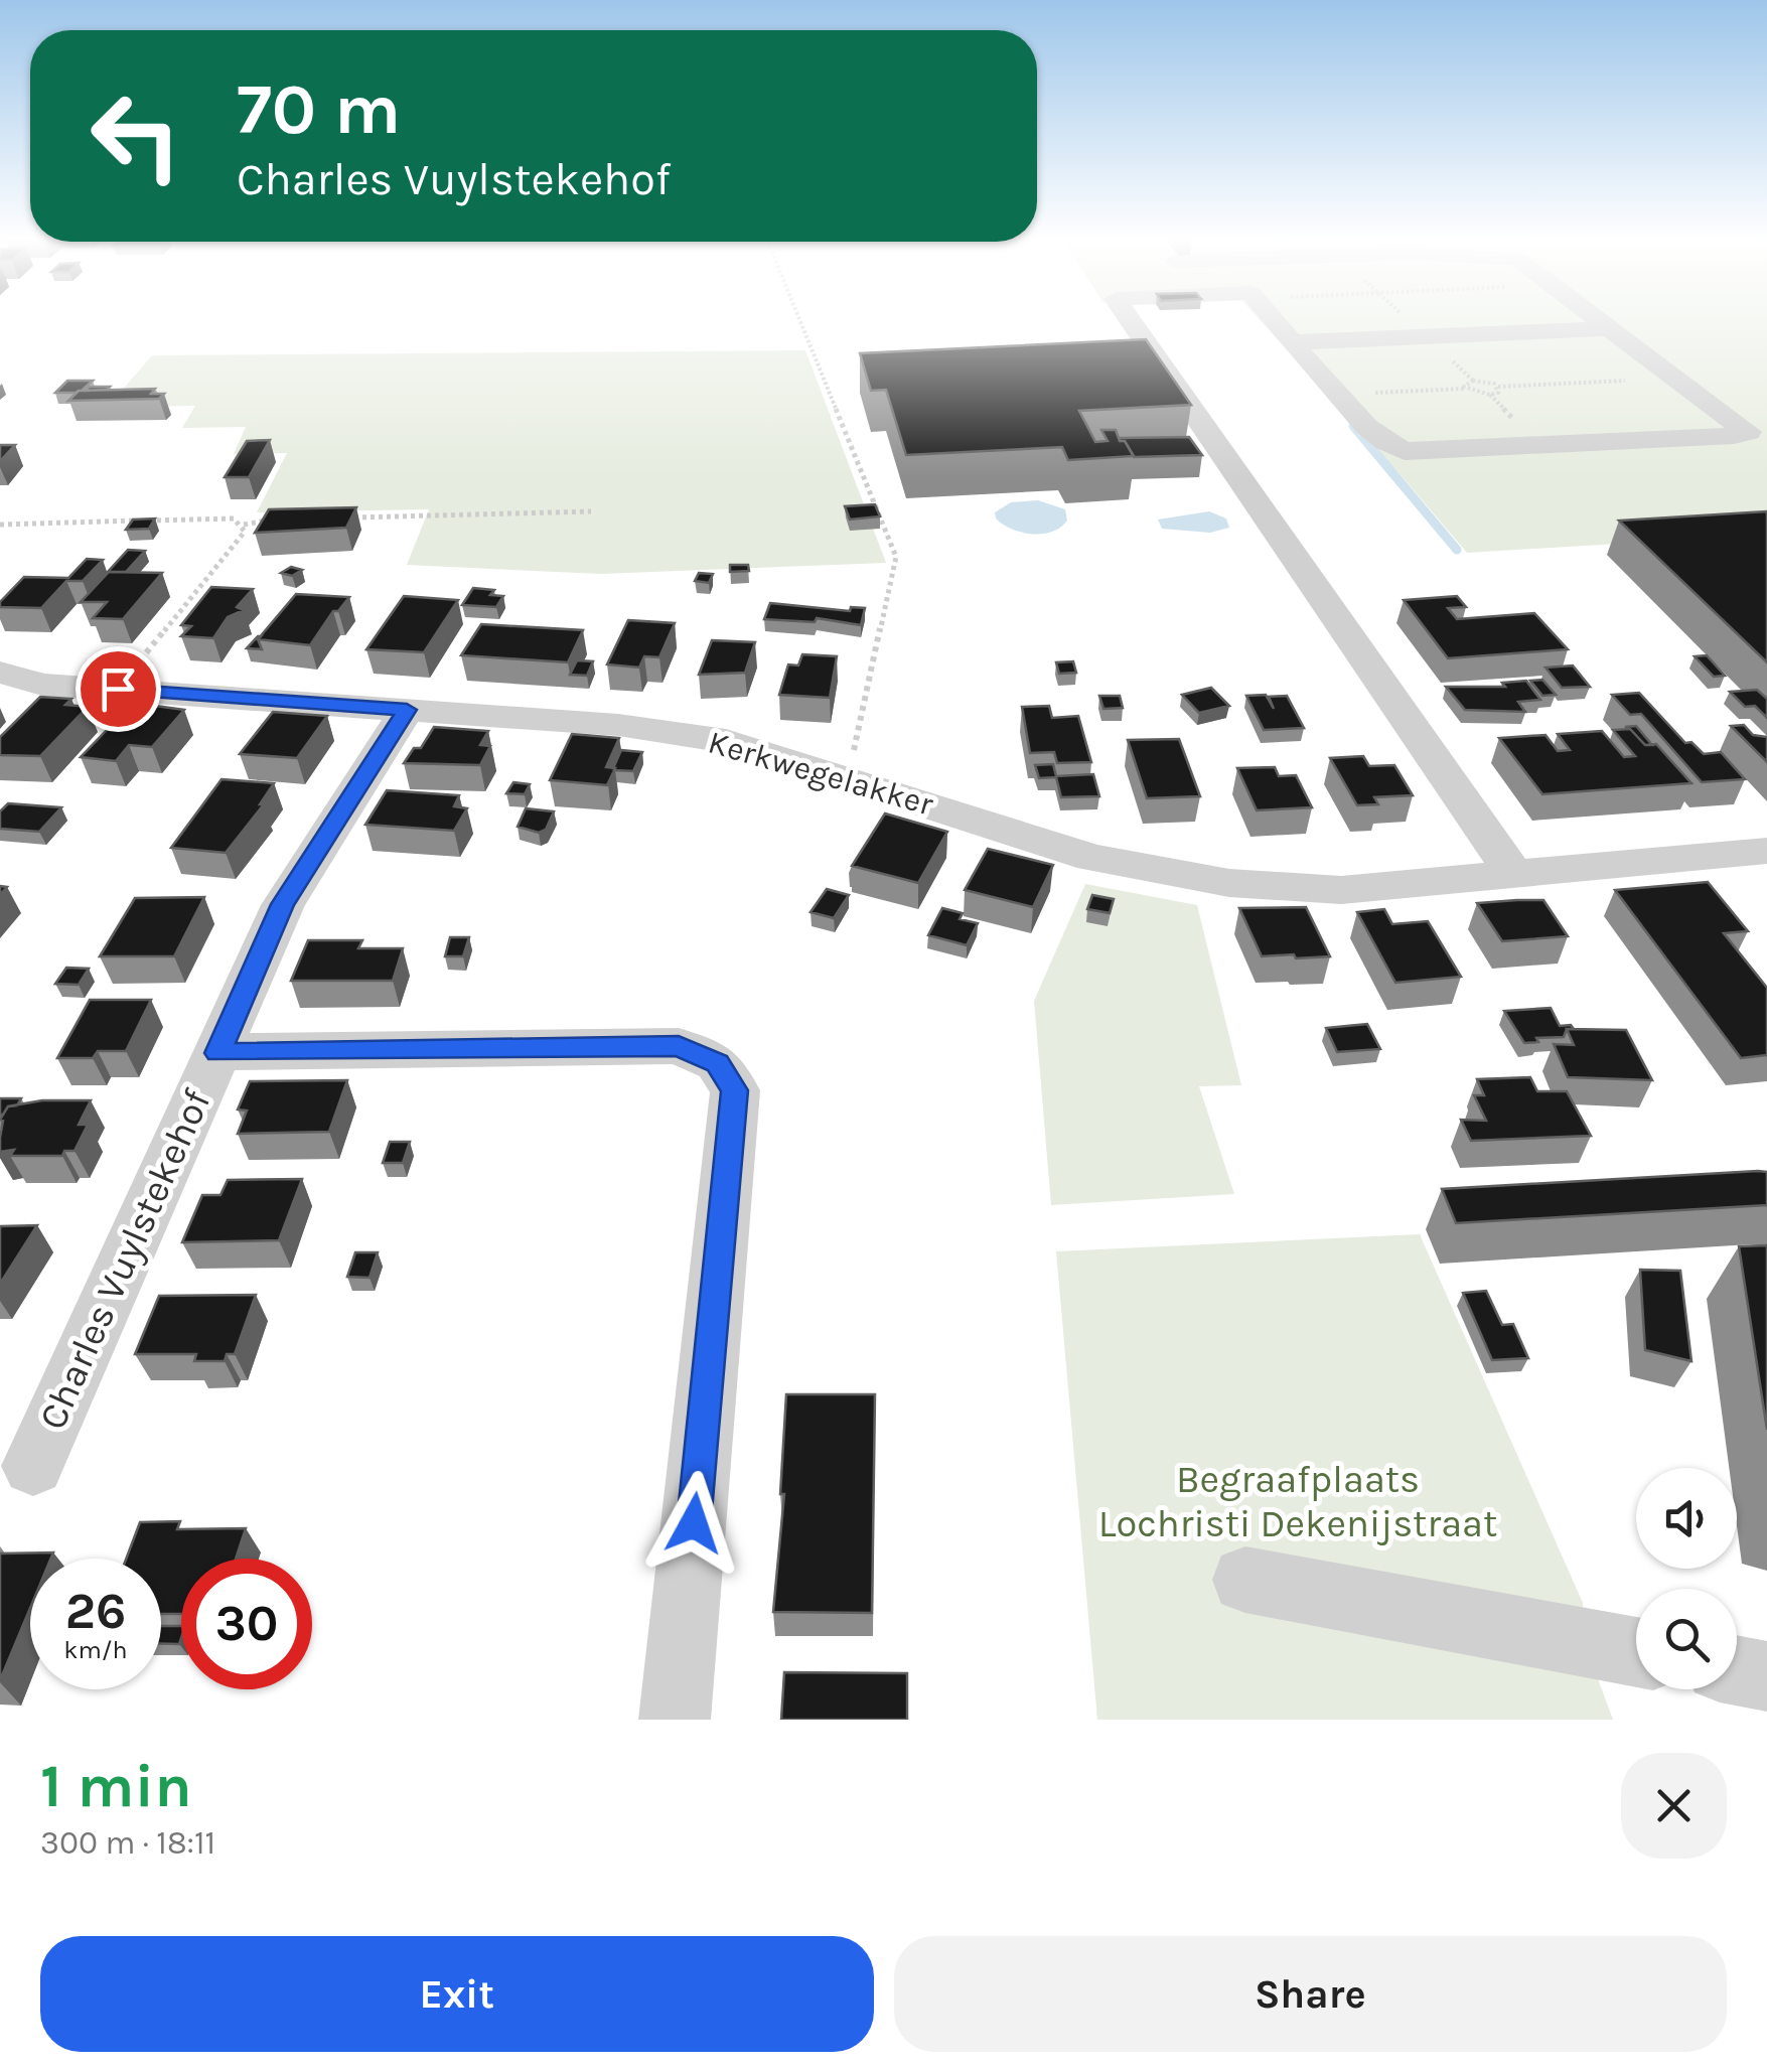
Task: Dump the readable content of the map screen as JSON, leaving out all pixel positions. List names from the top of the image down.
{
  "streets": {
    "street": ["Kerkwegelakker", "Charles Vuylstekehof"]
  },
  "crossings": [
    ["Kerkwegelakker", "Charles Vuylstekehof"]
  ],
  "parks": ["Begraafplaats Lochristi Dekenijstraat"],
  "page": {
    "turn": ["70 m", "Charles Vuylstekehof"],
    "speed": "26 km/h",
    "limit": "30",
    "heading": ["1 min", "300 m · 18:11"],
    "buttons": ["Exit", "Share"]
  }
}
